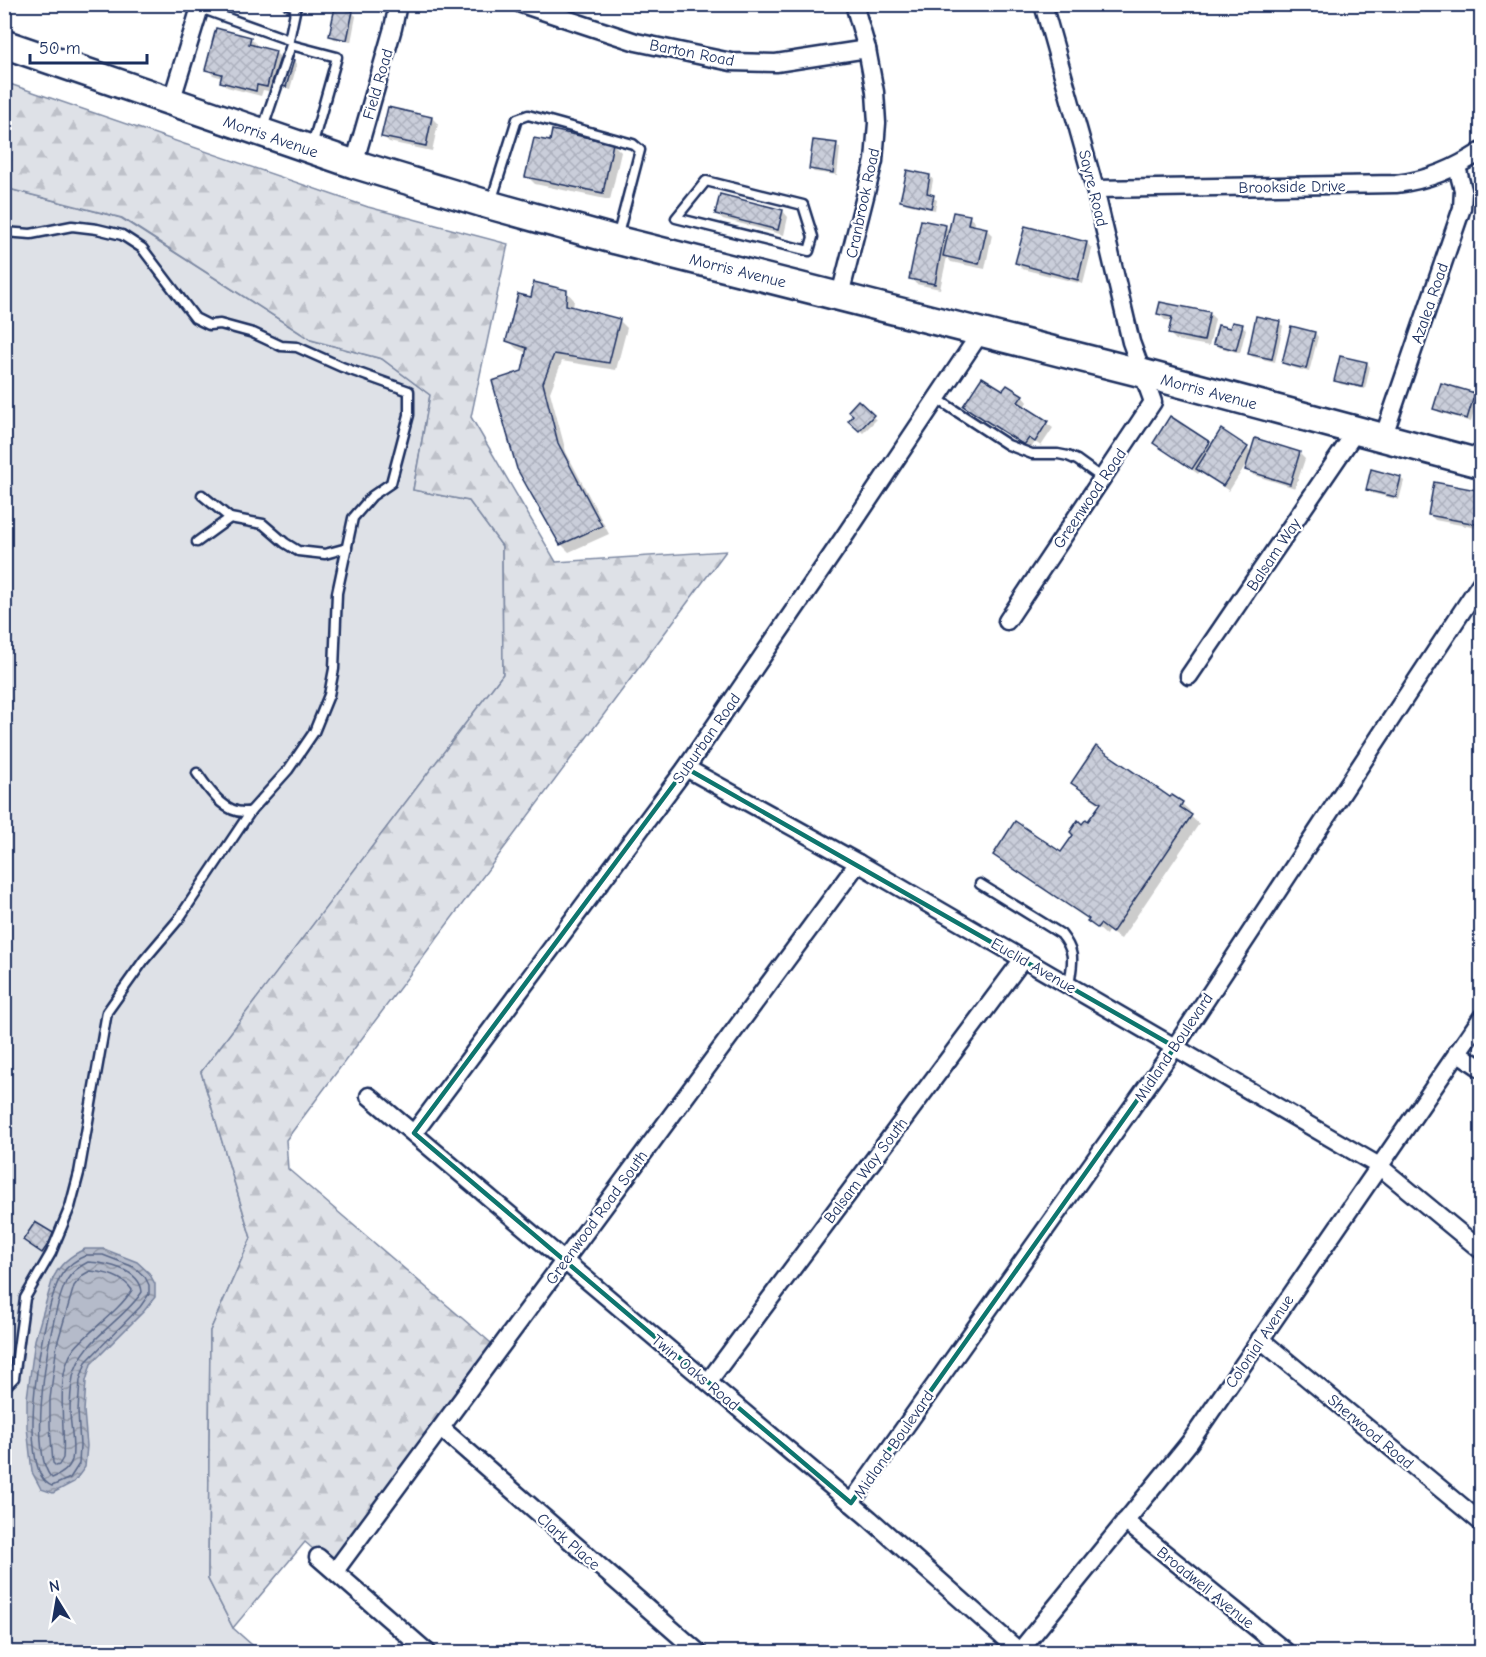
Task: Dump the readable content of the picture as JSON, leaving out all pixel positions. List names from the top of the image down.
{
  "streets": {
    "main road": ["Morris Avenue"],
    "street": [
      "Barton Road",
      "Field Road",
      "Brookside Drive",
      "Sayre Road",
      "Cranbrook Road",
      "Azalea Road",
      "Greenwood Road",
      "Balsam Way",
      "Suburban Road",
      "Euclid Avenue",
      "Midland Boulevard",
      "Balsam Way South",
      "Greenwood Road South",
      "Colonial Avenue",
      "Twin Oaks Road",
      "Sherwood Road",
      "Clark Place",
      "Broadwell Avenue"
    ]
  },
  "crossings": [
    ["Barton Road", "Cranbrook Road"],
    ["Field Road", "Morris Avenue"],
    ["Morris Avenue", "Sayre Road"],
    ["Morris Avenue", "Cranbrook Road"],
    ["Morris Avenue", "Azalea Road"],
    ["Morris Avenue", "Greenwood Road"],
    ["Morris Avenue", "Balsam Way"],
    ["Morris Avenue", "Suburban Road"],
    ["Brookside Drive", "Sayre Road"],
    ["Brookside Drive", "Azalea Road"],
    ["Sayre Road", "Greenwood Road"],
    ["Suburban Road", "Euclid Avenue"],
    ["Suburban Road", "Twin Oaks Road"],
    ["Euclid Avenue", "Midland Boulevard"],
    ["Euclid Avenue", "Balsam Way South"],
    ["Euclid Avenue", "Greenwood Road South"],
    ["Euclid Avenue", "Colonial Avenue"],
    ["Midland Boulevard", "Twin Oaks Road"],
    ["Balsam Way South", "Twin Oaks Road"],
    ["Greenwood Road South", "Twin Oaks Road"],
    ["Greenwood Road South", "Clark Place"],
    ["Colonial Avenue", "Twin Oaks Road"],
    ["Colonial Avenue", "Sherwood Road"],
    ["Colonial Avenue", "Broadwell Avenue"]
  ],
  "scale_bar": "50 m",
  "north": "top"
}
